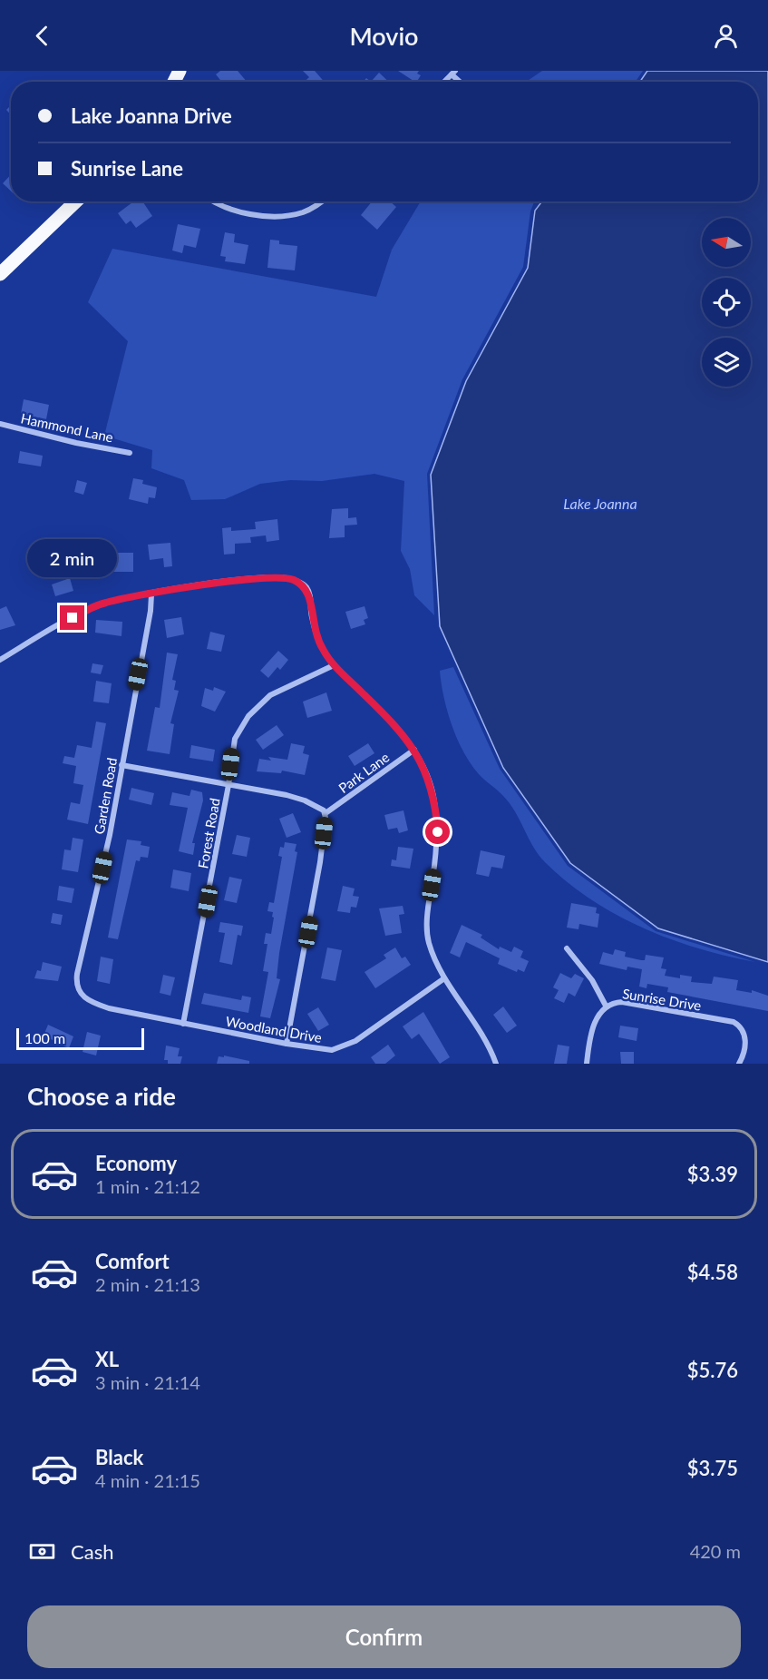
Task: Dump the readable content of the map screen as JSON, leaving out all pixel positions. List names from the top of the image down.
{
  "streets": {
    "street": [
      "Hammond Lane",
      "Park Lane",
      "Garden Road",
      "Forest Road",
      "Sunrise Drive",
      "Woodland Drive"
    ]
  },
  "crossings": [
    ["Garden Road", "Woodland Drive"],
    ["Forest Road", "Woodland Drive"]
  ],
  "water": ["Lake Joanna"],
  "scale_bar": "100 m",
  "north": "left",
  "page": {
    "header": "Movio",
    "banner": ["Lake Joanna Drive", "Sunrise Lane"],
    "bubble": "2 min",
    "scale": "100 m",
    "heading": "Choose a ride",
    "list": [
      {
        "name": "Economy",
        "note": "1 min · 21:12",
        "value": "$3.39"
      },
      {
        "name": "Comfort",
        "note": "2 min · 21:13",
        "value": "$4.58"
      },
      {
        "name": "XL",
        "note": "3 min · 21:14",
        "value": "$5.76"
      },
      {
        "name": "Black",
        "note": "4 min · 21:15",
        "value": "$3.75"
      }
    ],
    "pay": ["Cash", "420 m"],
    "buttons": "Confirm"
  }
}
